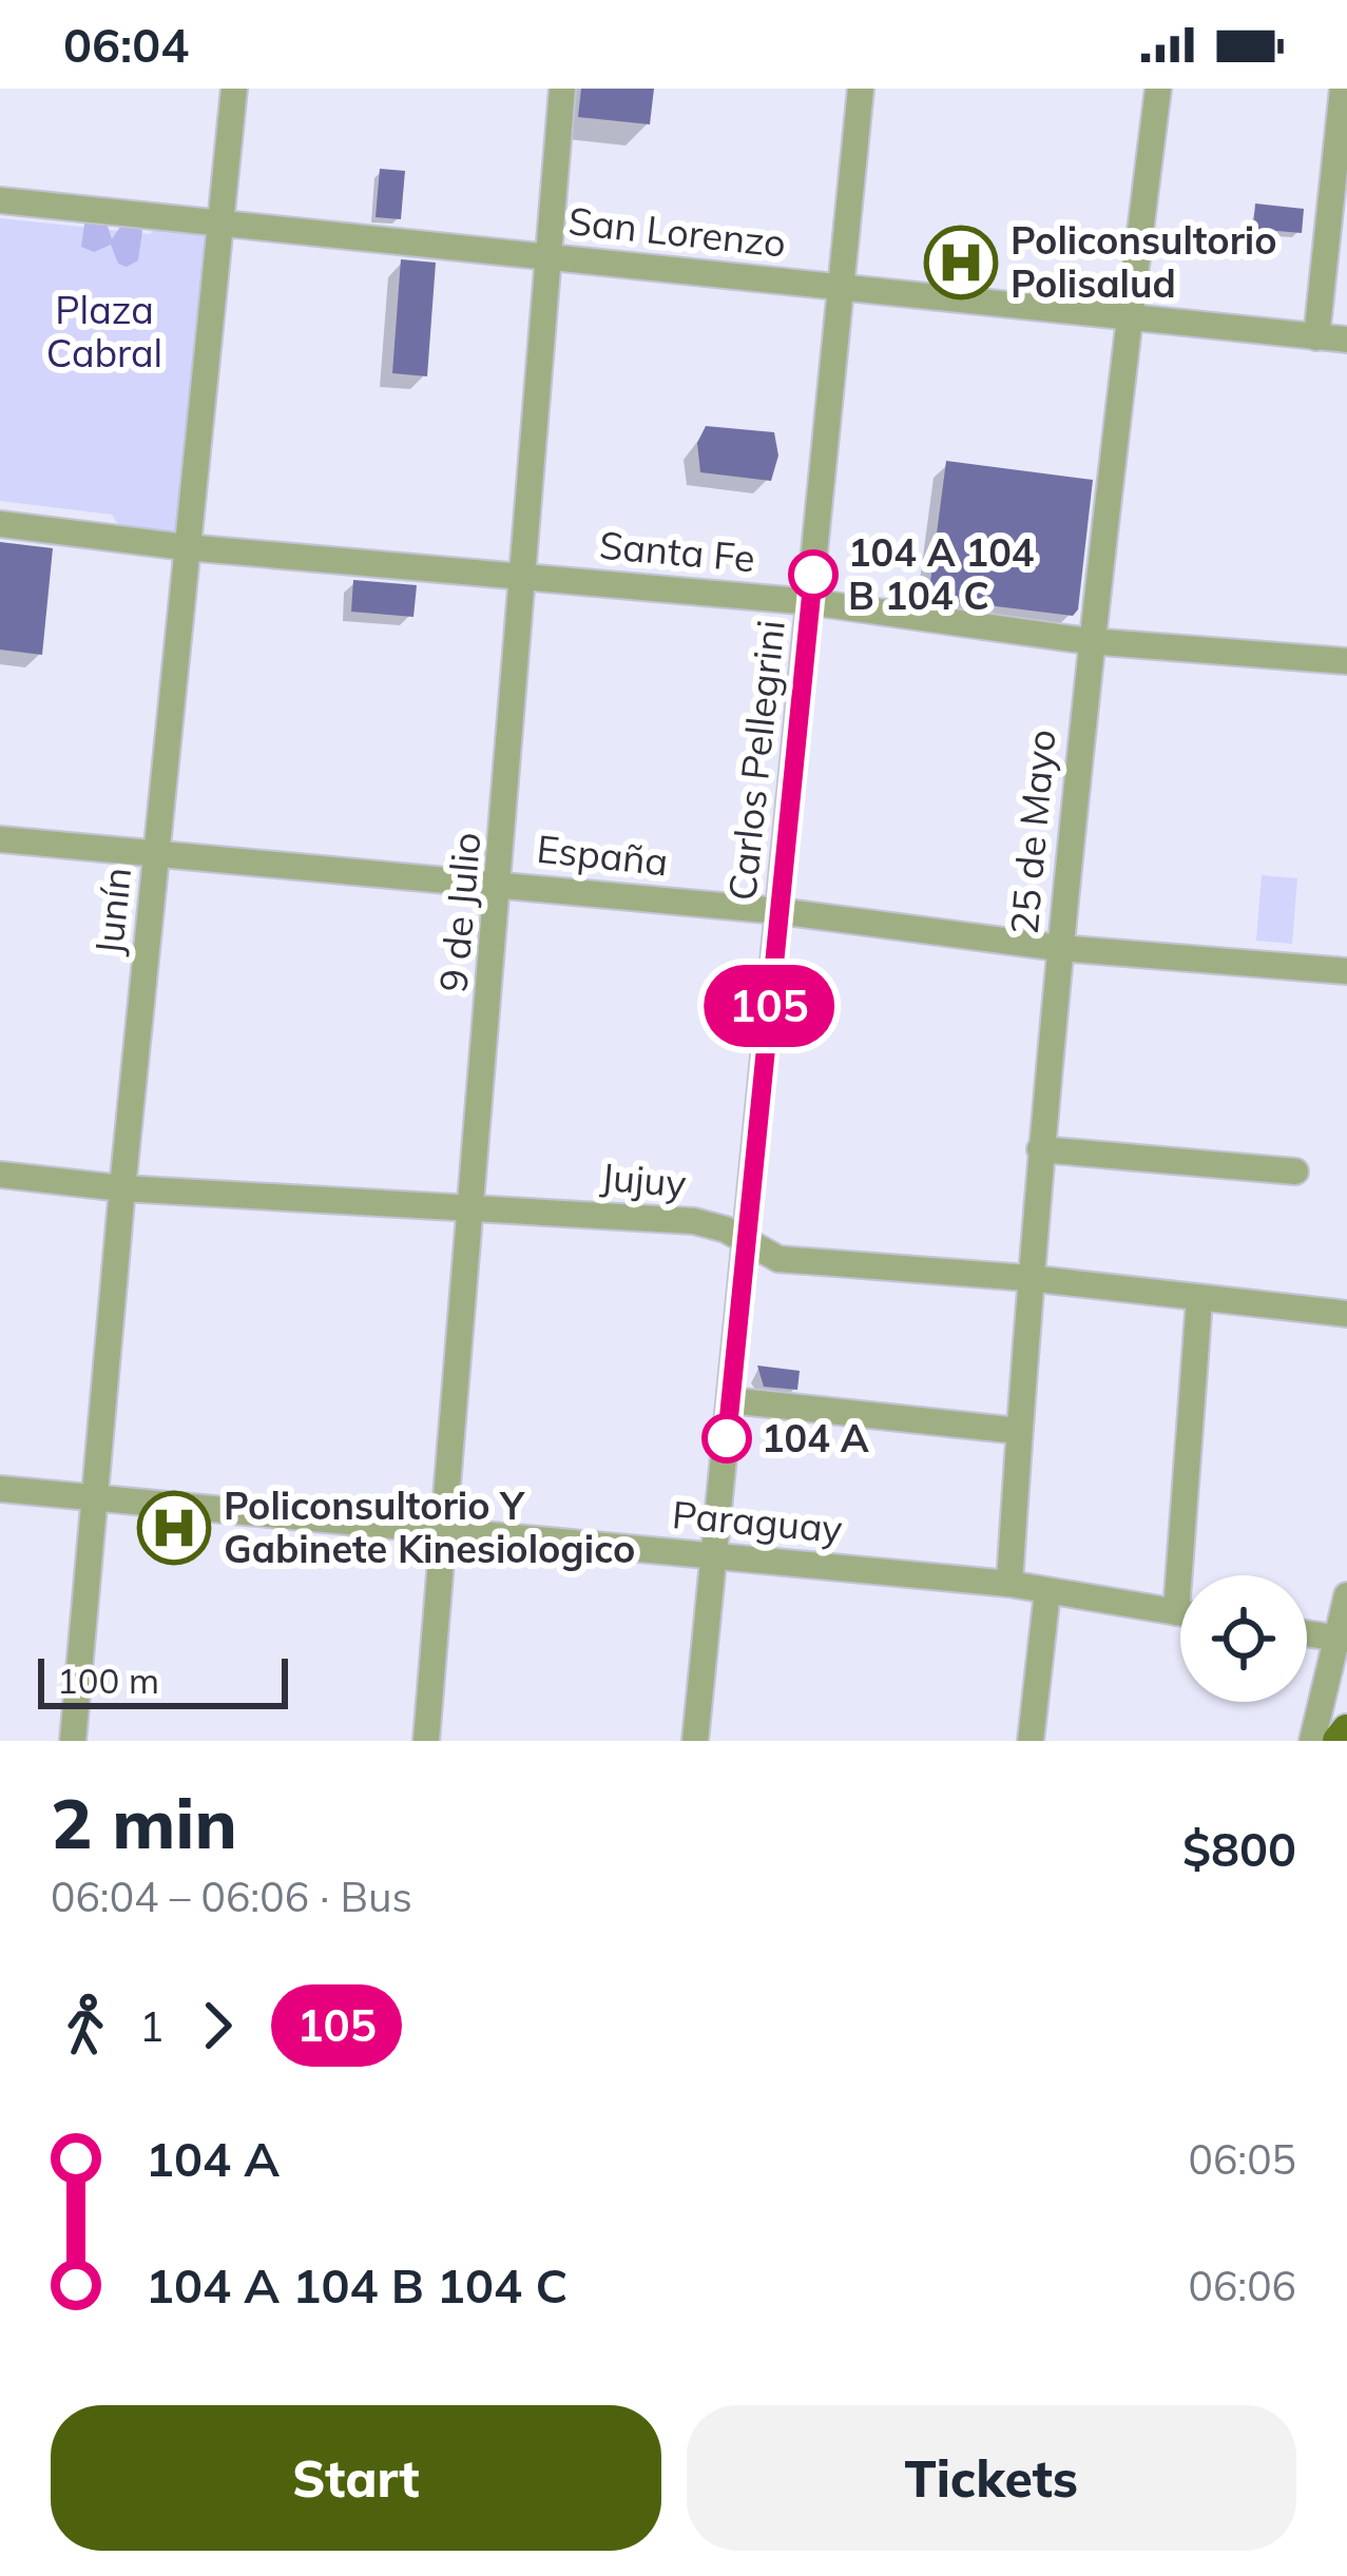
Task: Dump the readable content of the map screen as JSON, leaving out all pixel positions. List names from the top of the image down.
{
  "streets": {
    "street": [
      "San Lorenzo",
      "Santa Fe",
      "Carlos Pellegrini",
      "25 de Mayo",
      "España",
      "Junín",
      "9 de Julio",
      "Jujuy",
      "Paraguay"
    ]
  },
  "crossings": [
    ["San Lorenzo", "Carlos Pellegrini"],
    ["San Lorenzo", "25 de Mayo"],
    ["San Lorenzo", "Junín"],
    ["San Lorenzo", "9 de Julio"],
    ["Santa Fe", "Carlos Pellegrini"],
    ["Santa Fe", "25 de Mayo"],
    ["Santa Fe", "Junín"],
    ["Santa Fe", "9 de Julio"],
    ["Carlos Pellegrini", "España"],
    ["Carlos Pellegrini", "Jujuy"],
    ["Carlos Pellegrini", "Paraguay"],
    ["25 de Mayo", "España"],
    ["25 de Mayo", "Jujuy"],
    ["25 de Mayo", "Paraguay"],
    ["España", "Junín"],
    ["España", "9 de Julio"],
    ["Junín", "Jujuy"],
    ["Junín", "Paraguay"],
    ["9 de Julio", "Jujuy"],
    ["9 de Julio", "Paraguay"]
  ],
  "parks": ["Plaza Cabral"],
  "places": {
    "hospital": ["Policonsultorio Polisalud", "Policonsultorio Y Gabinete Kinesiologico"],
    "other": ["104 A 104 B 104 C", "104 A"]
  },
  "lines": ["bus line 105"],
  "scale_bar": "100 m",
  "page": {
    "status": "06:04",
    "on_map": "105",
    "scale": "100 m",
    "heading": ["2 min", "06:04 – 06:06 · Bus", "$800"],
    "legs": ["1", "105"],
    "list": [
      {
        "name": "104 A",
        "value": "06:05"
      },
      {
        "name": "104 A 104 B 104 C",
        "value": "06:06"
      }
    ],
    "buttons": ["Start", "Tickets"]
  }
}
